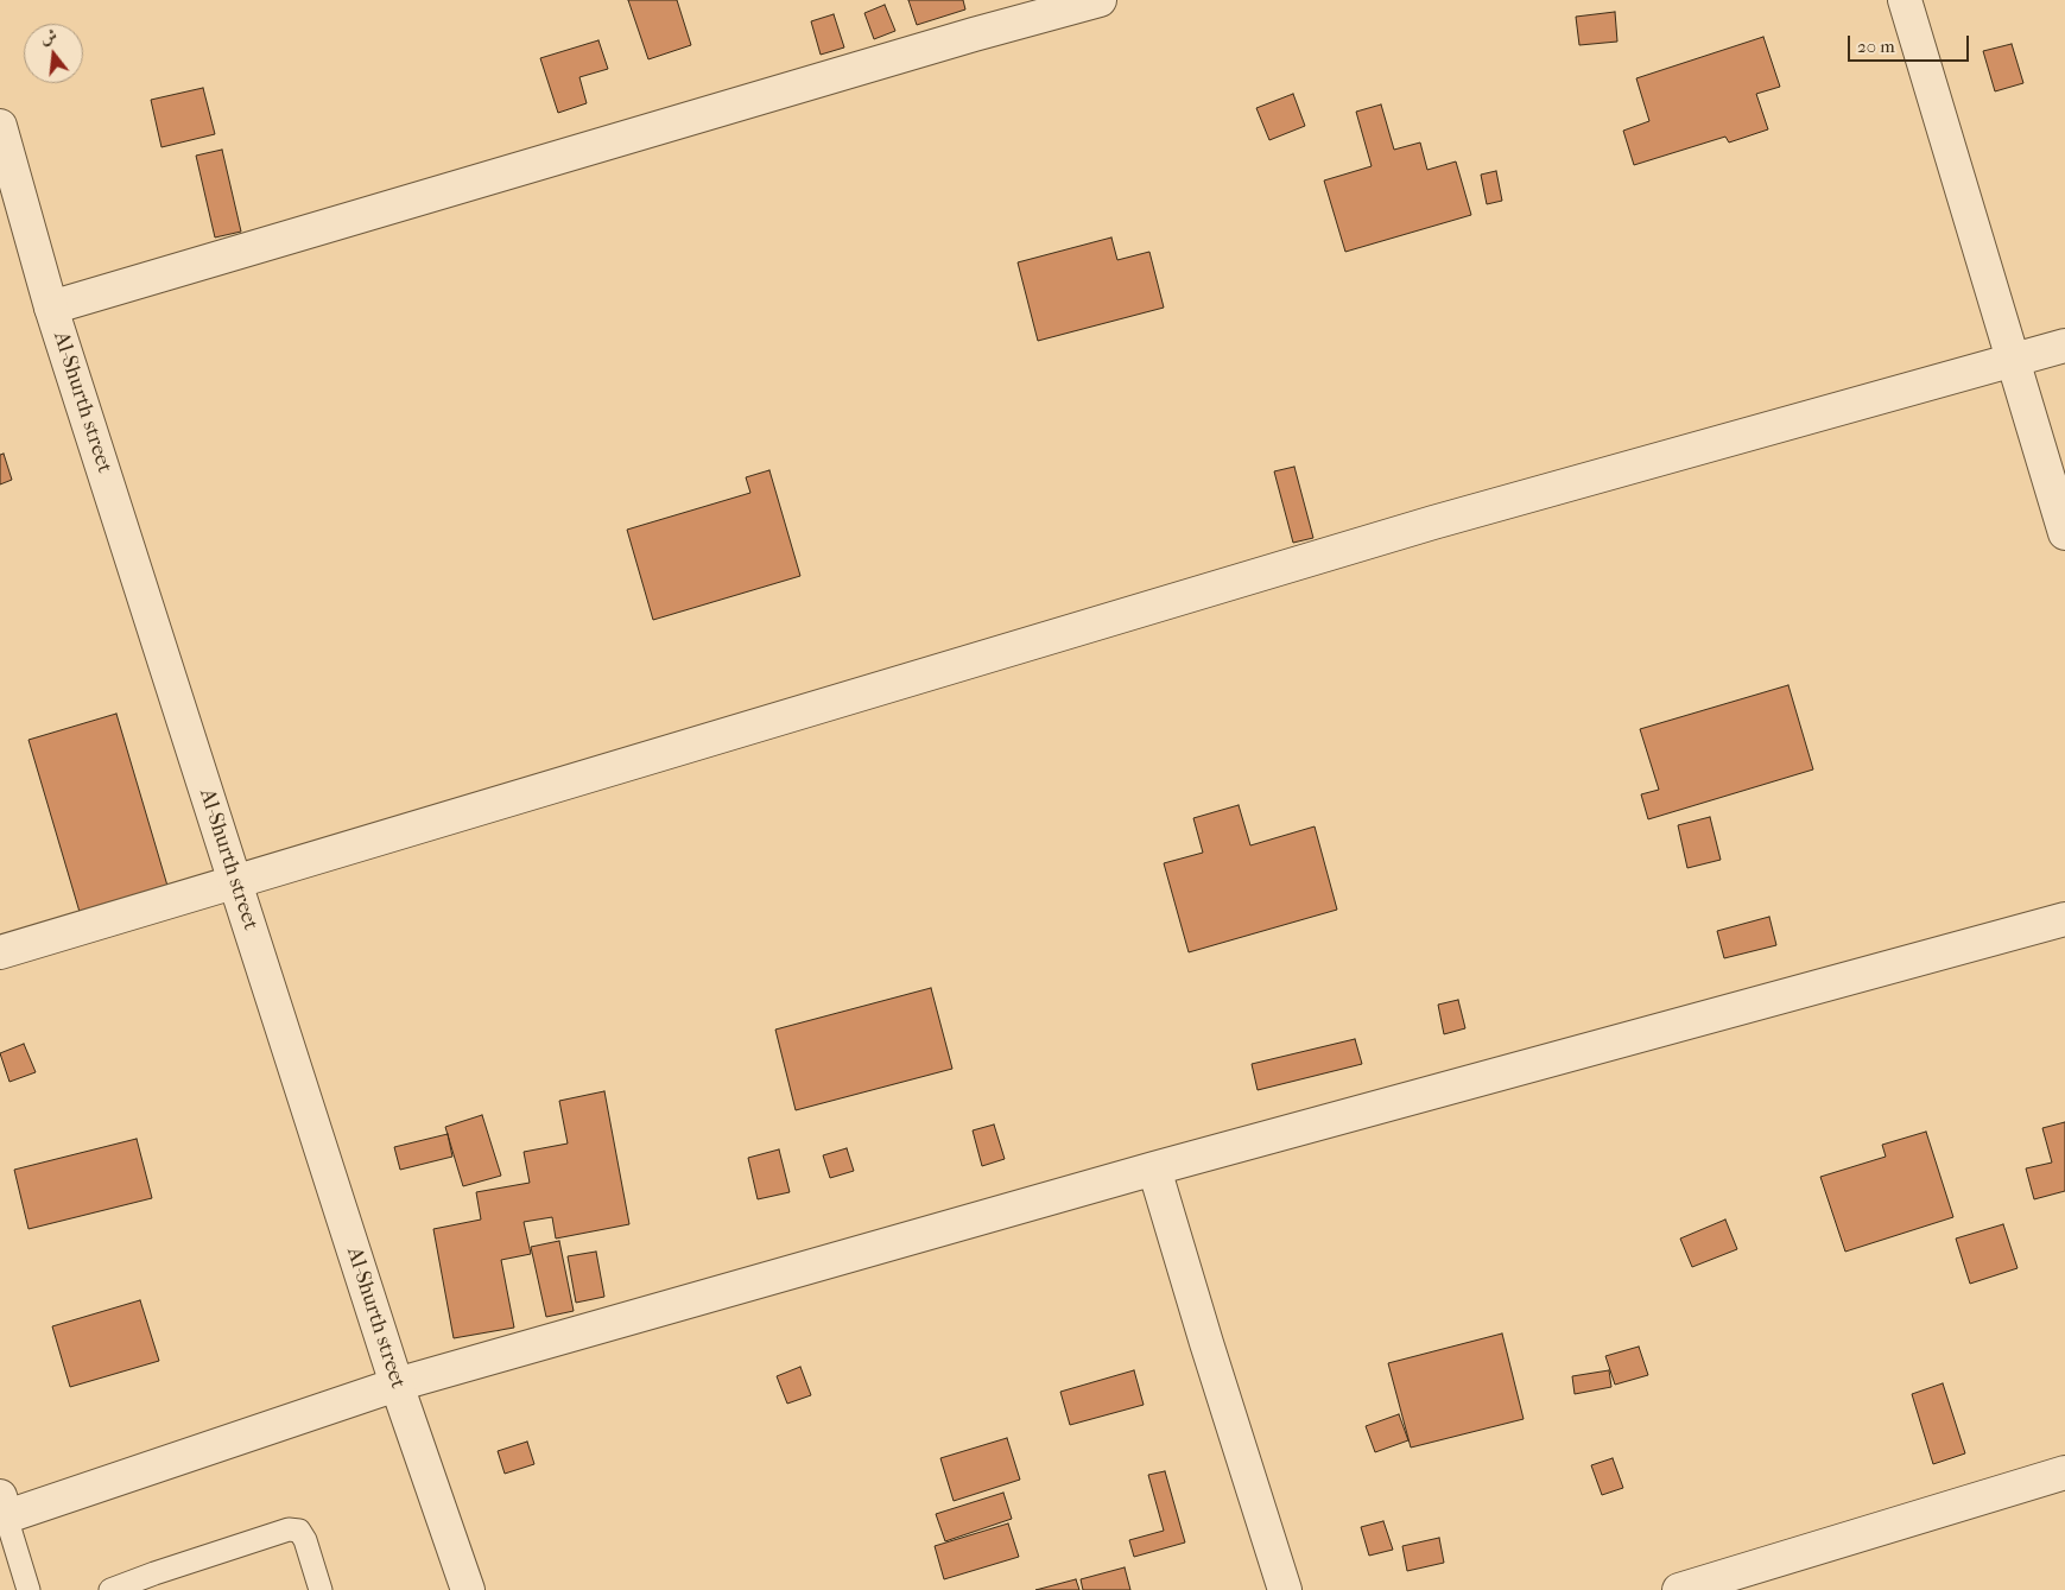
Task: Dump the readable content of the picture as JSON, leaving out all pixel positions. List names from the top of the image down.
{
  "streets": {
    "street": ["Al-Shurth street"]
  },
  "scale_bar": "20 m",
  "north": "top"
}
